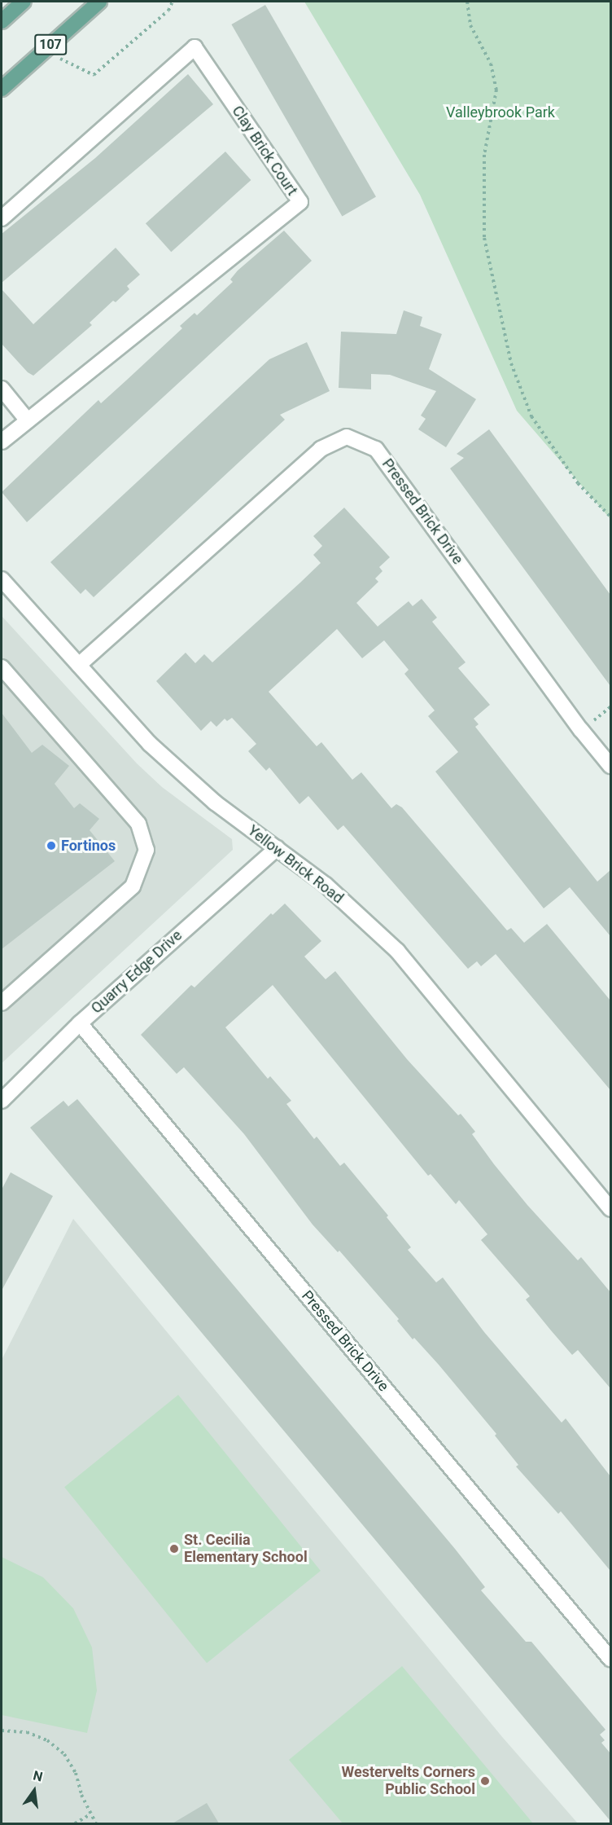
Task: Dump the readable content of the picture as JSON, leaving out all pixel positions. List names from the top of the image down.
{
  "streets": {
    "main road": ["107"],
    "street": [
      "Clay Brick Court",
      "Pressed Brick Drive",
      "Yellow Brick Road",
      "Quarry Edge Drive"
    ]
  },
  "crossings": [
    ["Pressed Brick Drive", "Yellow Brick Road"],
    ["Pressed Brick Drive", "Quarry Edge Drive"],
    ["Yellow Brick Road", "Quarry Edge Drive"]
  ],
  "parks": ["Valleybrook Park"],
  "places": ["Fortinos", "St. Cecilia Elementary School", "Westervelts Corners Public School"],
  "north": "top"
}
